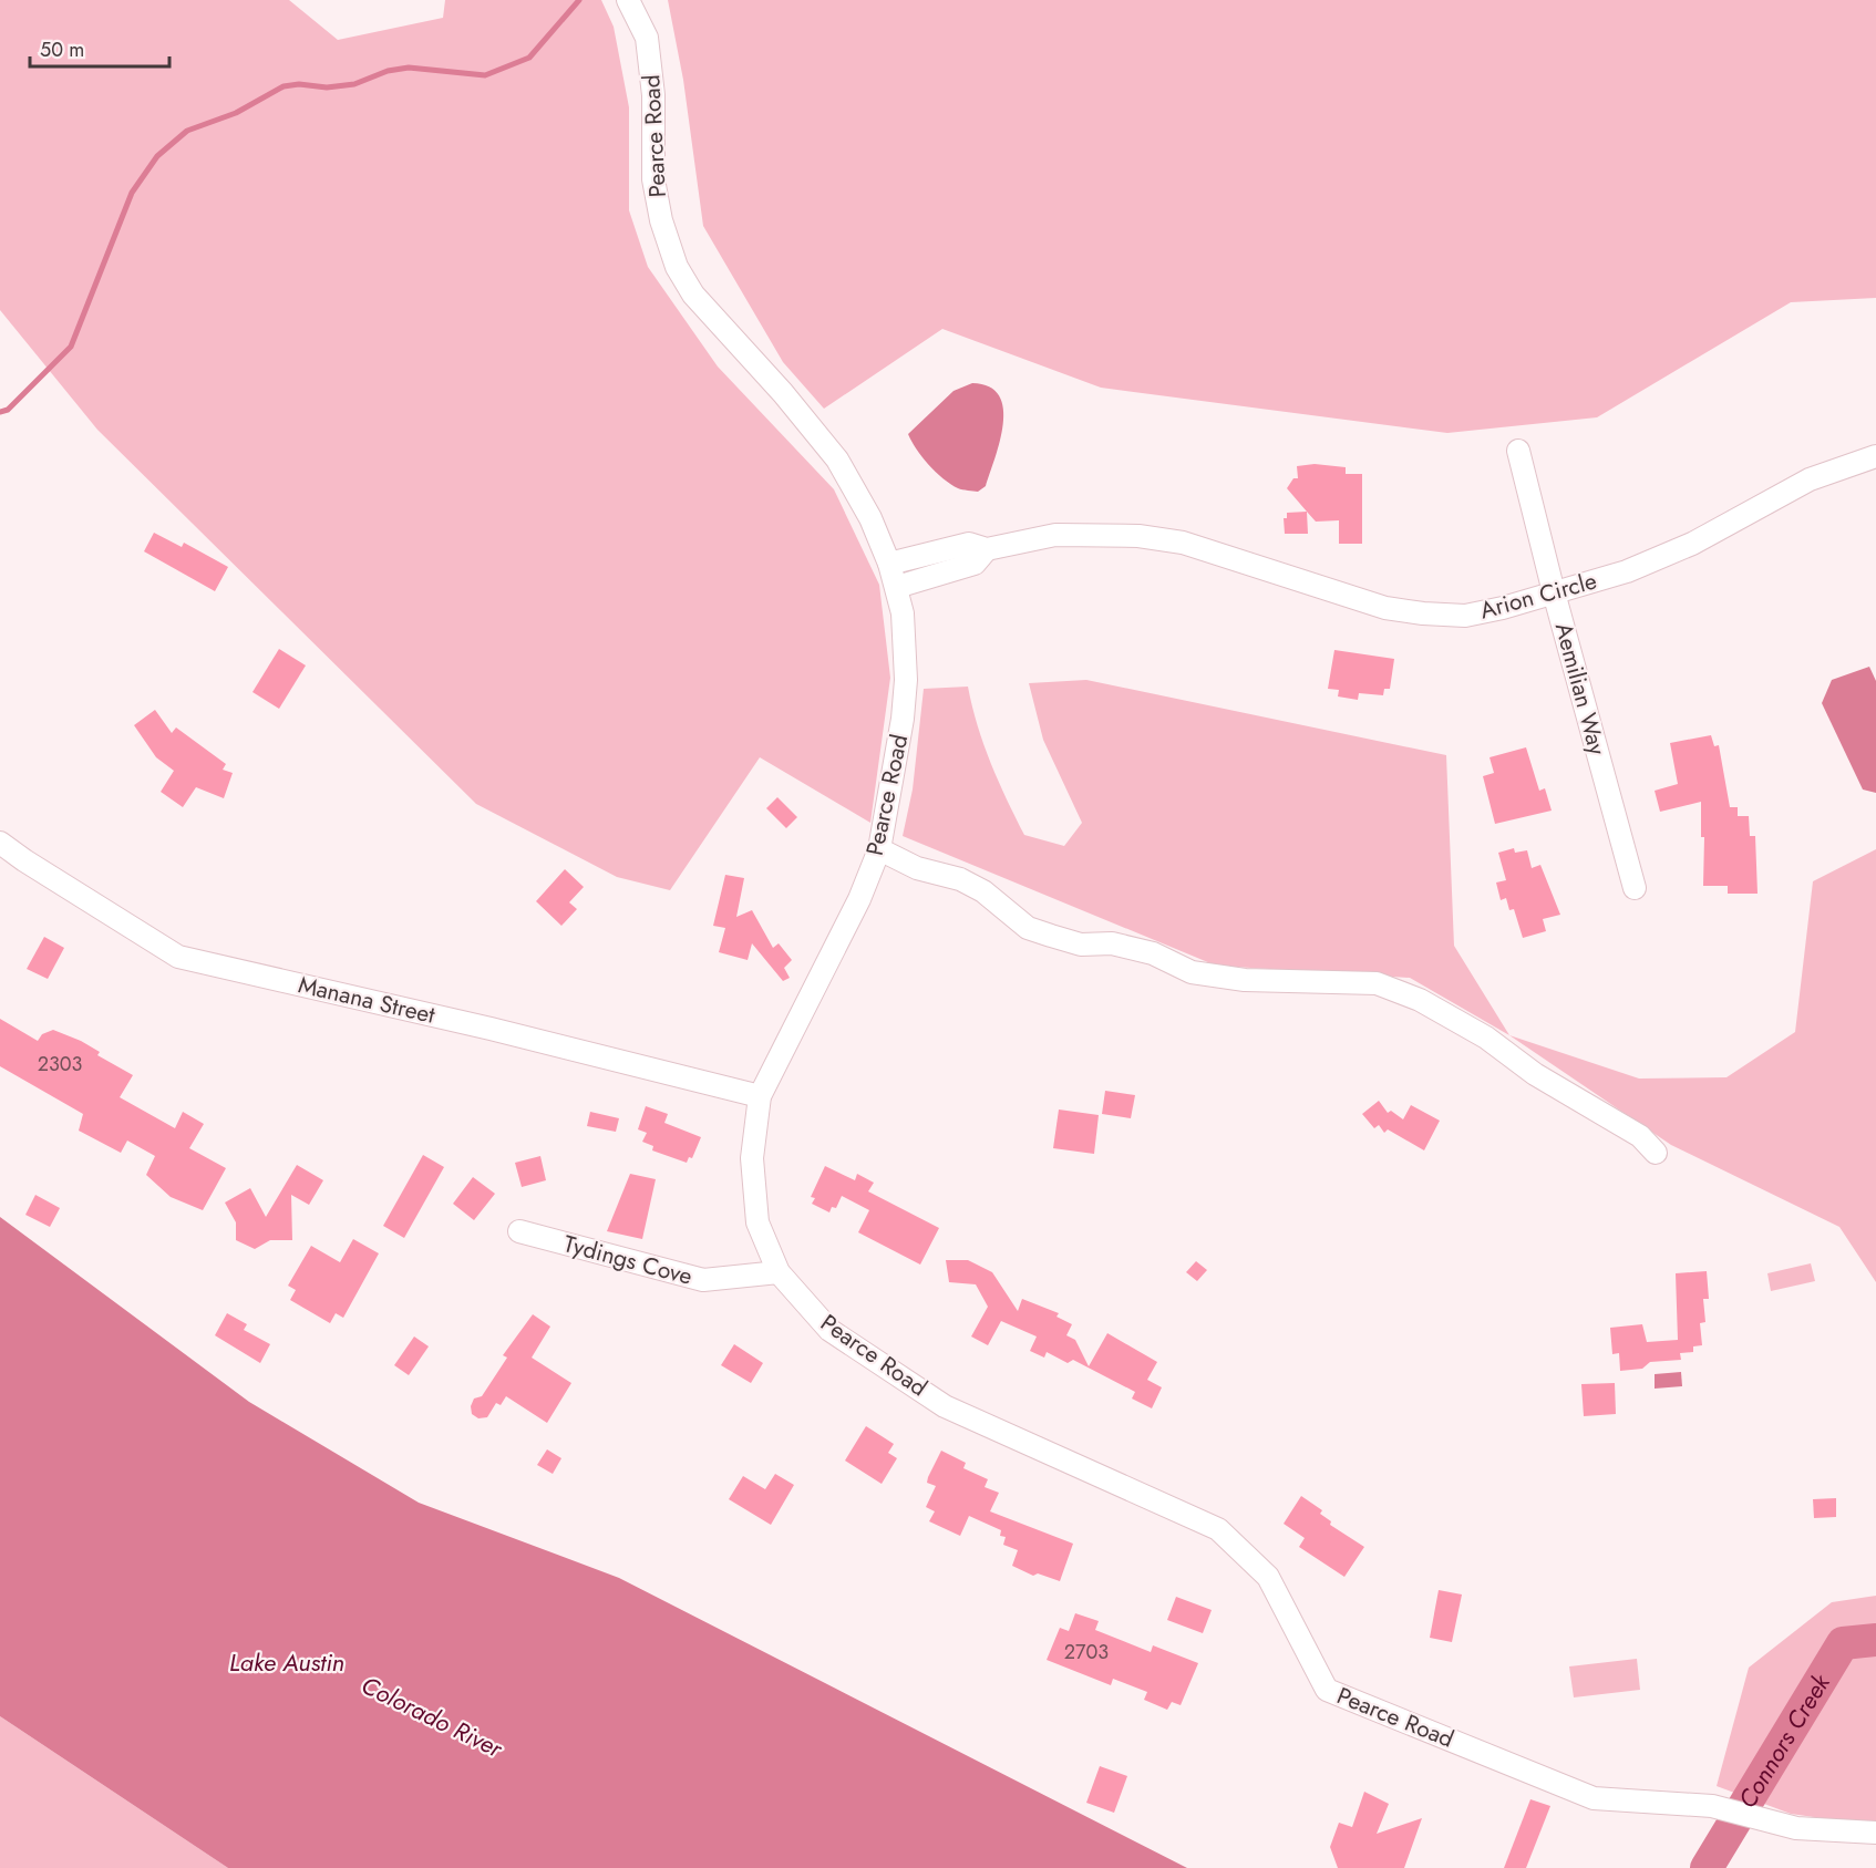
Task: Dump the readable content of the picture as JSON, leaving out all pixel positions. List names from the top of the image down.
{
  "streets": {
    "street": [
      "Pearce Road",
      "Arion Circle",
      "Aemilian Way",
      "Manana Street",
      "Tydings Cove"
    ]
  },
  "crossings": [
    ["Pearce Road", "Arion Circle"],
    ["Pearce Road", "Manana Street"],
    ["Pearce Road", "Tydings Cove"],
    ["Arion Circle", "Aemilian Way"]
  ],
  "water": ["Lake Austin", "Colorado River", "Connors Creek"],
  "house_numbers": ["2303", "2703"],
  "scale_bar": "50 m"
}
